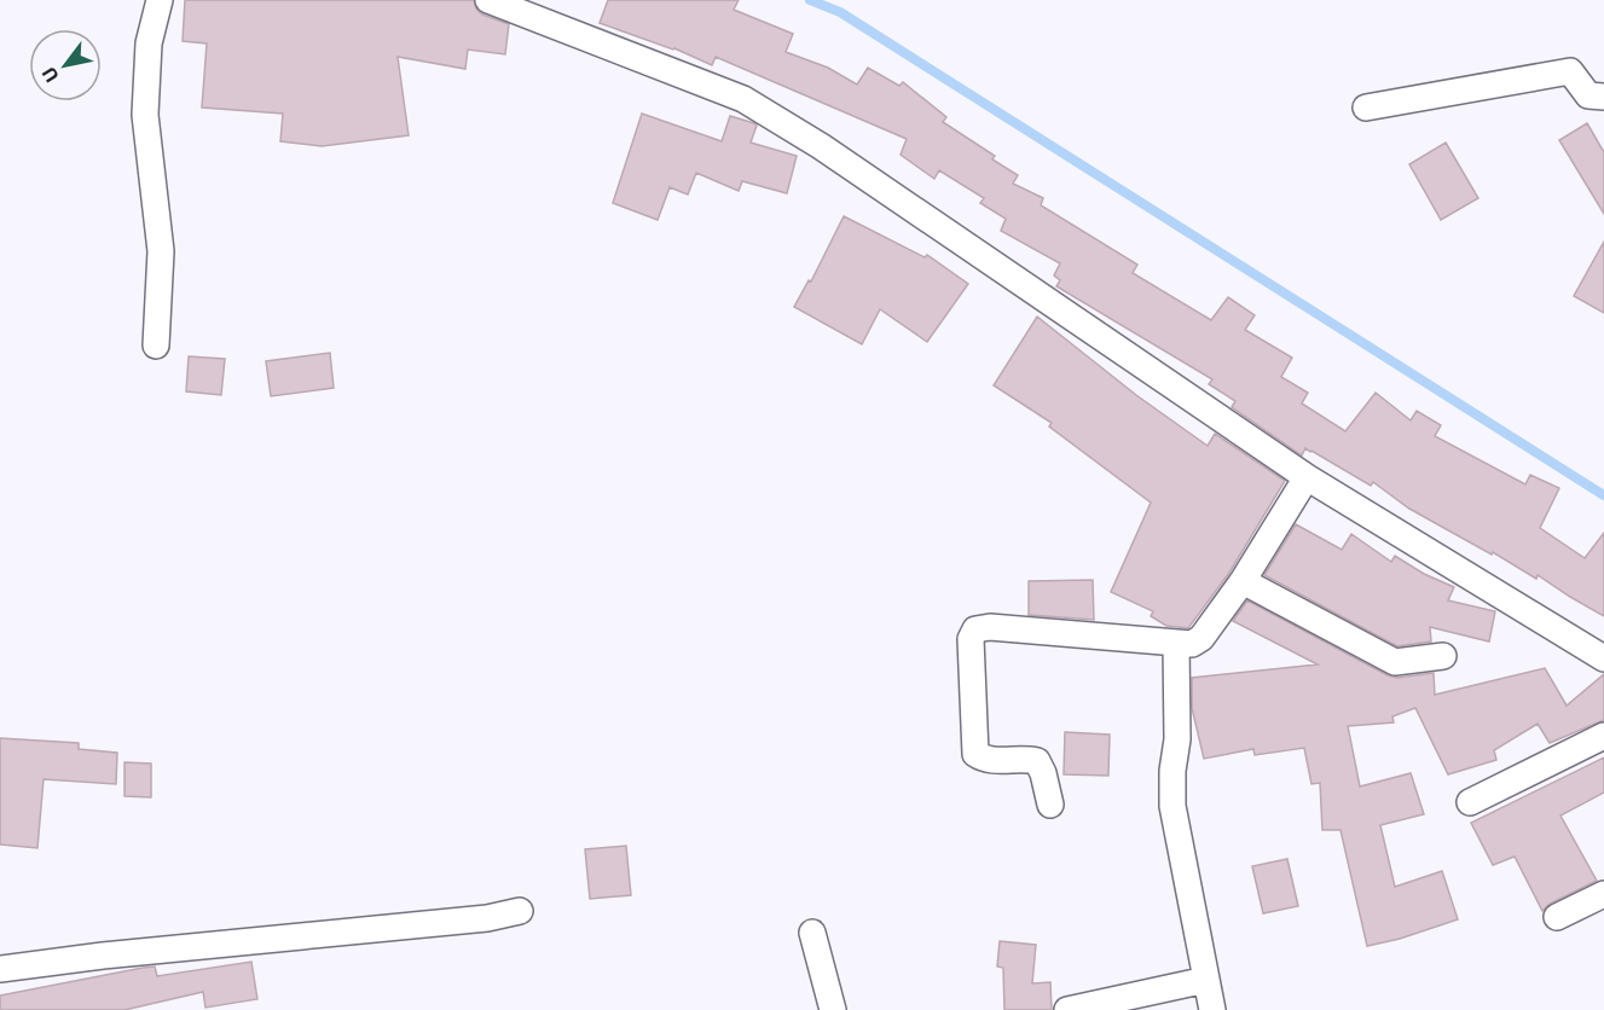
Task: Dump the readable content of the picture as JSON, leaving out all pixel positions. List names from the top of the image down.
{
  "north": "bottom left"
}
